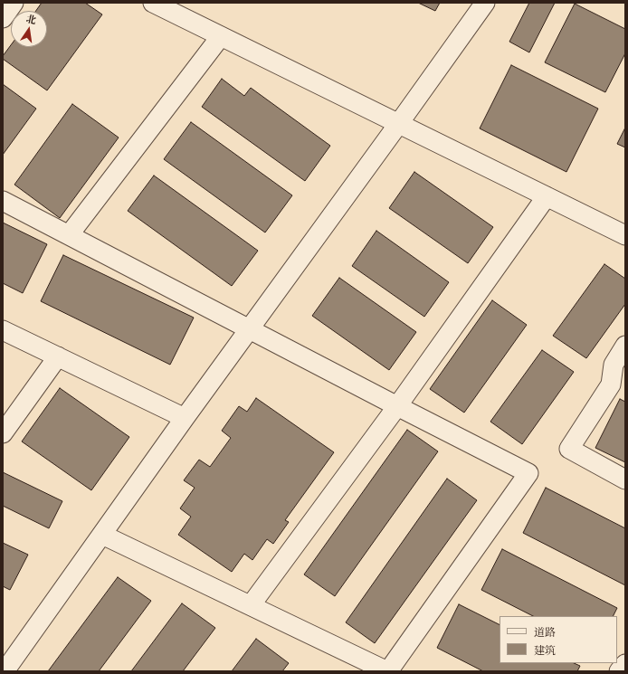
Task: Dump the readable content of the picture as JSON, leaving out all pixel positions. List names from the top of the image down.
{
  "legend": ["道路", "建筑"],
  "north": "top"
}
